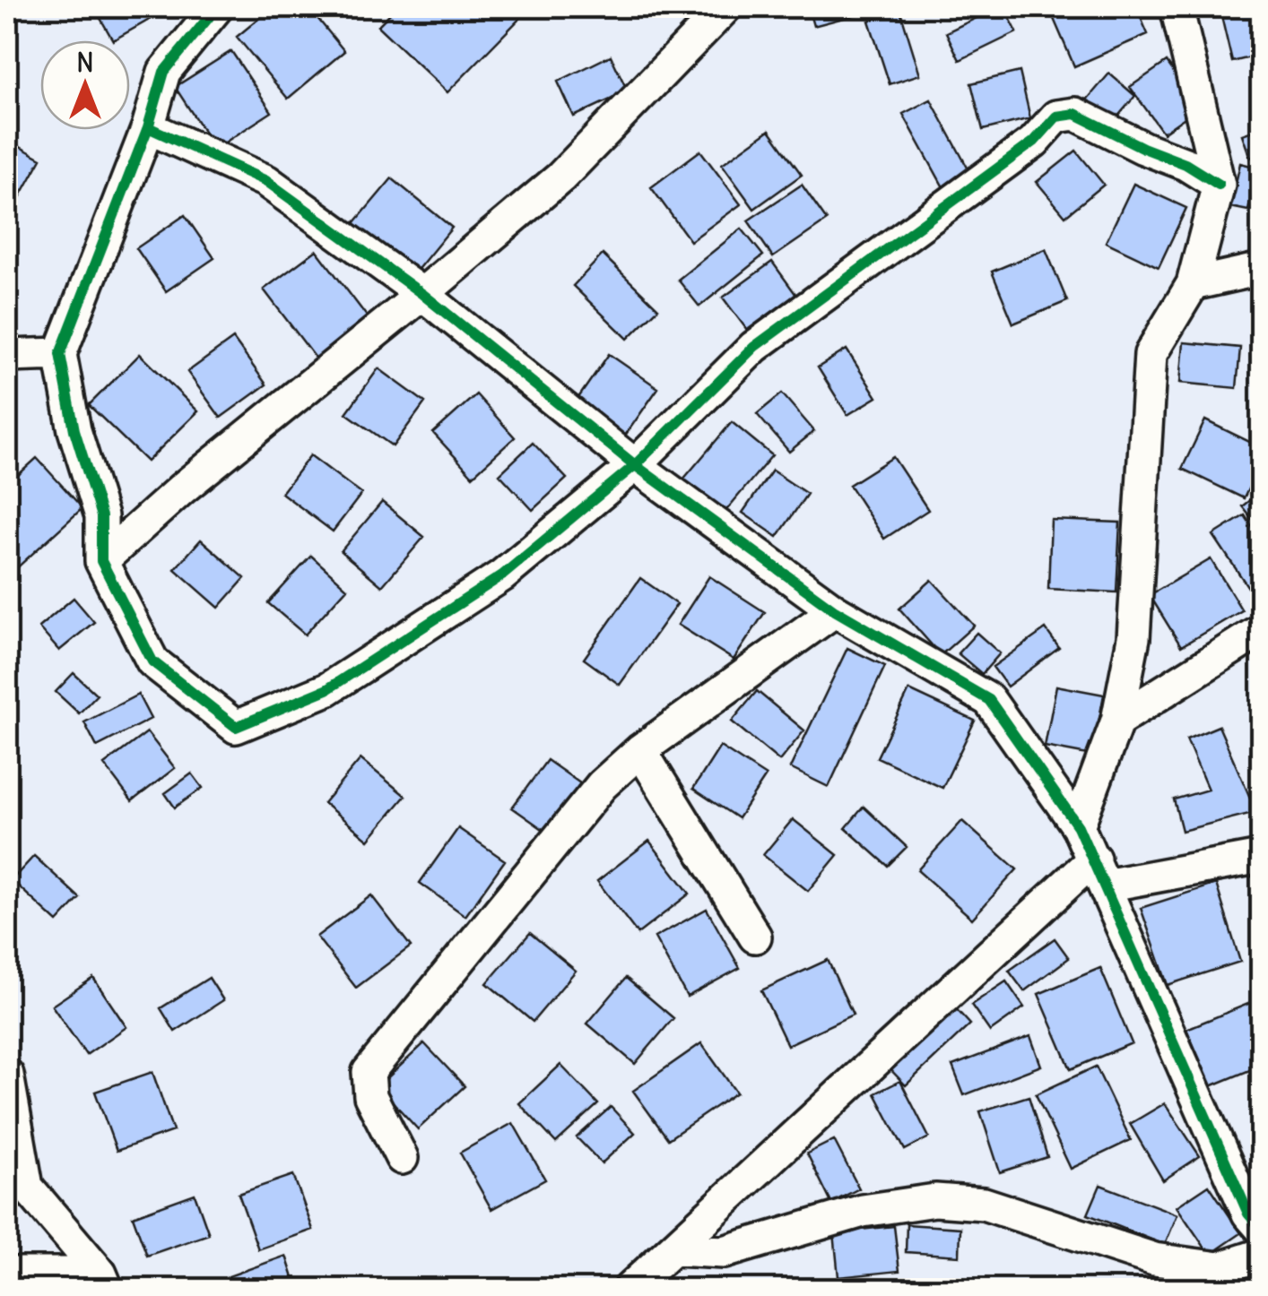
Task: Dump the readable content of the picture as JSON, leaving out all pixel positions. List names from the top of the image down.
{
  "north": "top"
}
